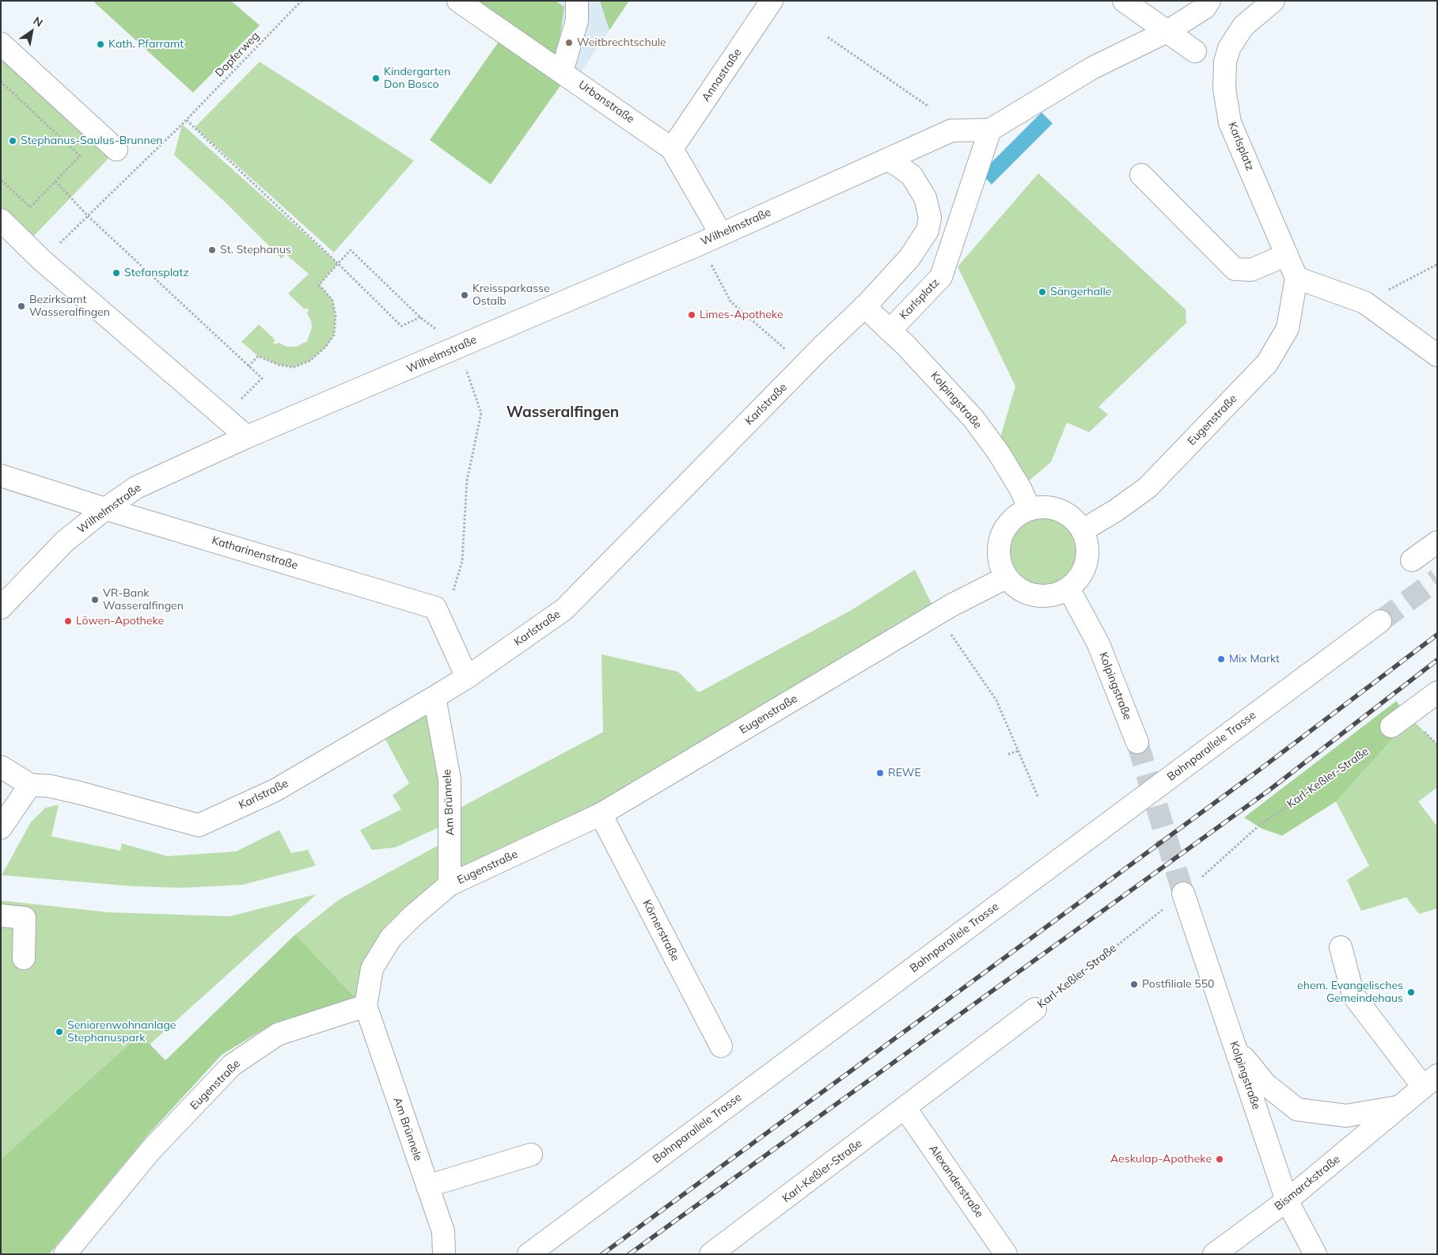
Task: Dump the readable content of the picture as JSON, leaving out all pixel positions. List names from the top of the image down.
{
  "streets": {
    "street": [
      "Annastraße",
      "Urbanstraße",
      "Karlsplatz",
      "Wilhelmstraße",
      "Kolpingstraße",
      "Karlstraße",
      "Eugenstraße",
      "Katharinenstraße",
      "Bahnparallele Trasse",
      "Karl-Keßler-Straße",
      "Am Brünnele",
      "Körnerstraße",
      "Alexanderstraße",
      "Bismarckstraße"
    ],
    "path": ["Dopferweg"]
  },
  "crossings": [
    ["Annastraße", "Urbanstraße"],
    ["Urbanstraße", "Wilhelmstraße"],
    ["Karlsplatz", "Kolpingstraße"],
    ["Karlsplatz", "Eugenstraße"],
    ["Wilhelmstraße", "Karlstraße"],
    ["Wilhelmstraße", "Katharinenstraße"],
    ["Kolpingstraße", "Karlstraße"],
    ["Kolpingstraße", "Eugenstraße"],
    ["Kolpingstraße", "Karl-Keßler-Straße"],
    ["Kolpingstraße", "Bismarckstraße"],
    ["Karlstraße", "Katharinenstraße"],
    ["Karlstraße", "Am Brünnele"],
    ["Eugenstraße", "Am Brünnele"],
    ["Eugenstraße", "Körnerstraße"],
    ["Karl-Keßler-Straße", "Alexanderstraße"]
  ],
  "districts": ["Wasseralfingen"],
  "places": [
    "Weitbrechtschule",
    "Kath. Pfarramt",
    "Kindergarten Don Bosco",
    "Stephanus-Saulus-Brunnen",
    "St. Stephanus",
    "Stefansplatz",
    "Sängerhalle",
    "Kreissparkasse Ostalb",
    "Bezirksamt Wasseralfingen",
    "Limes-Apotheke",
    "VR-Bank Wasseralfingen",
    "Löwen-Apotheke",
    "Mix Markt",
    "REWE",
    "Postfiliale 550",
    "ehem. Evangelisches Gemeindehaus",
    "Seniorenwohnanlage Stephanuspark",
    "Aeskulap-Apotheke"
  ],
  "north": "top right"
}
